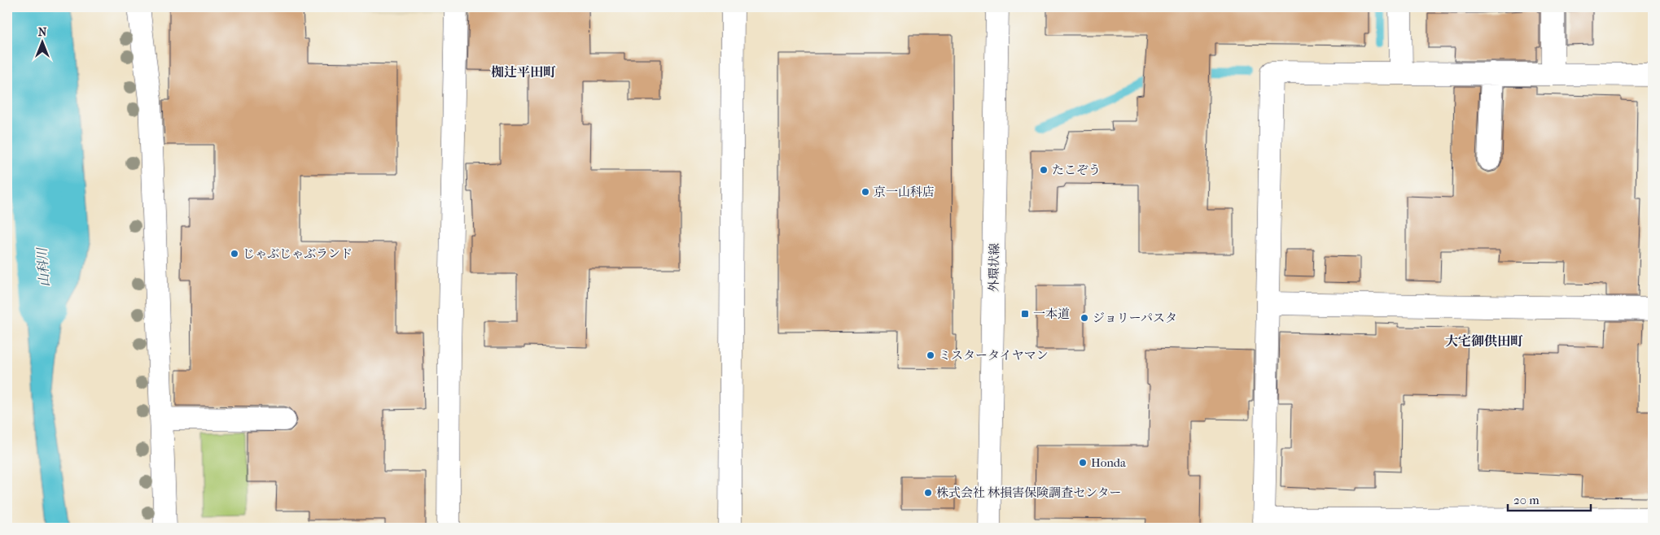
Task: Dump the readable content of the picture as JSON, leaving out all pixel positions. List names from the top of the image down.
{
  "streets": {
    "street": ["外環状線"]
  },
  "districts": ["椥辻平田町", "大宅御供田町"],
  "water": ["山科川"],
  "places": {
    "other": [
      "たこぞう",
      "京一山科店",
      "じゃぶじゃぶランド",
      "ジョリーパスタ",
      "ミスタータイヤマン",
      "Honda",
      "株式会社 林損害保険調査センター"
    ],
    "transit": ["一本道"]
  },
  "scale_bar": "20 m",
  "north": "top"
}
